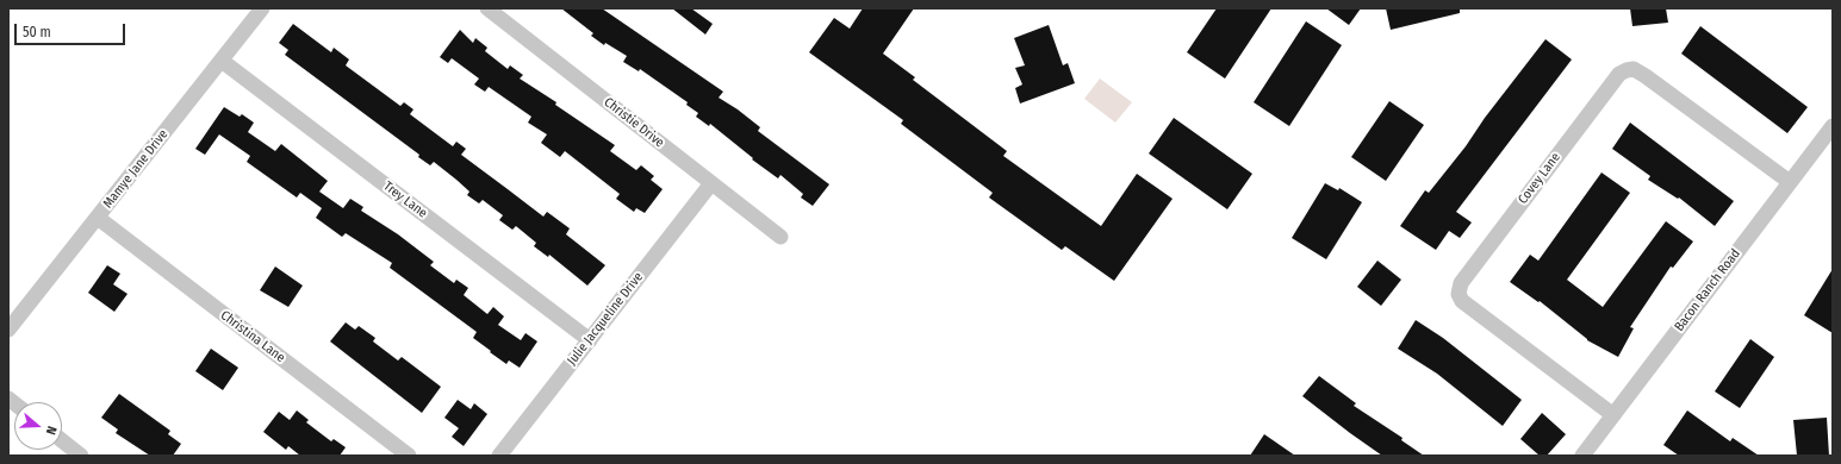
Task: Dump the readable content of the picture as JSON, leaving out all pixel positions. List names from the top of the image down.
{
  "streets": {
    "street": [
      "Christie Drive",
      "Mamye Jane Drive",
      "Covey Lane",
      "Trey Lane",
      "Bacon Ranch Road",
      "Julie Jacqueline Drive",
      "Christina Lane"
    ]
  },
  "crossings": [
    ["Christie Drive", "Julie Jacqueline Drive"],
    ["Mamye Jane Drive", "Trey Lane"],
    ["Mamye Jane Drive", "Christina Lane"],
    ["Covey Lane", "Bacon Ranch Road"],
    ["Trey Lane", "Julie Jacqueline Drive"]
  ],
  "scale_bar": "50 m",
  "north": "right"
}
